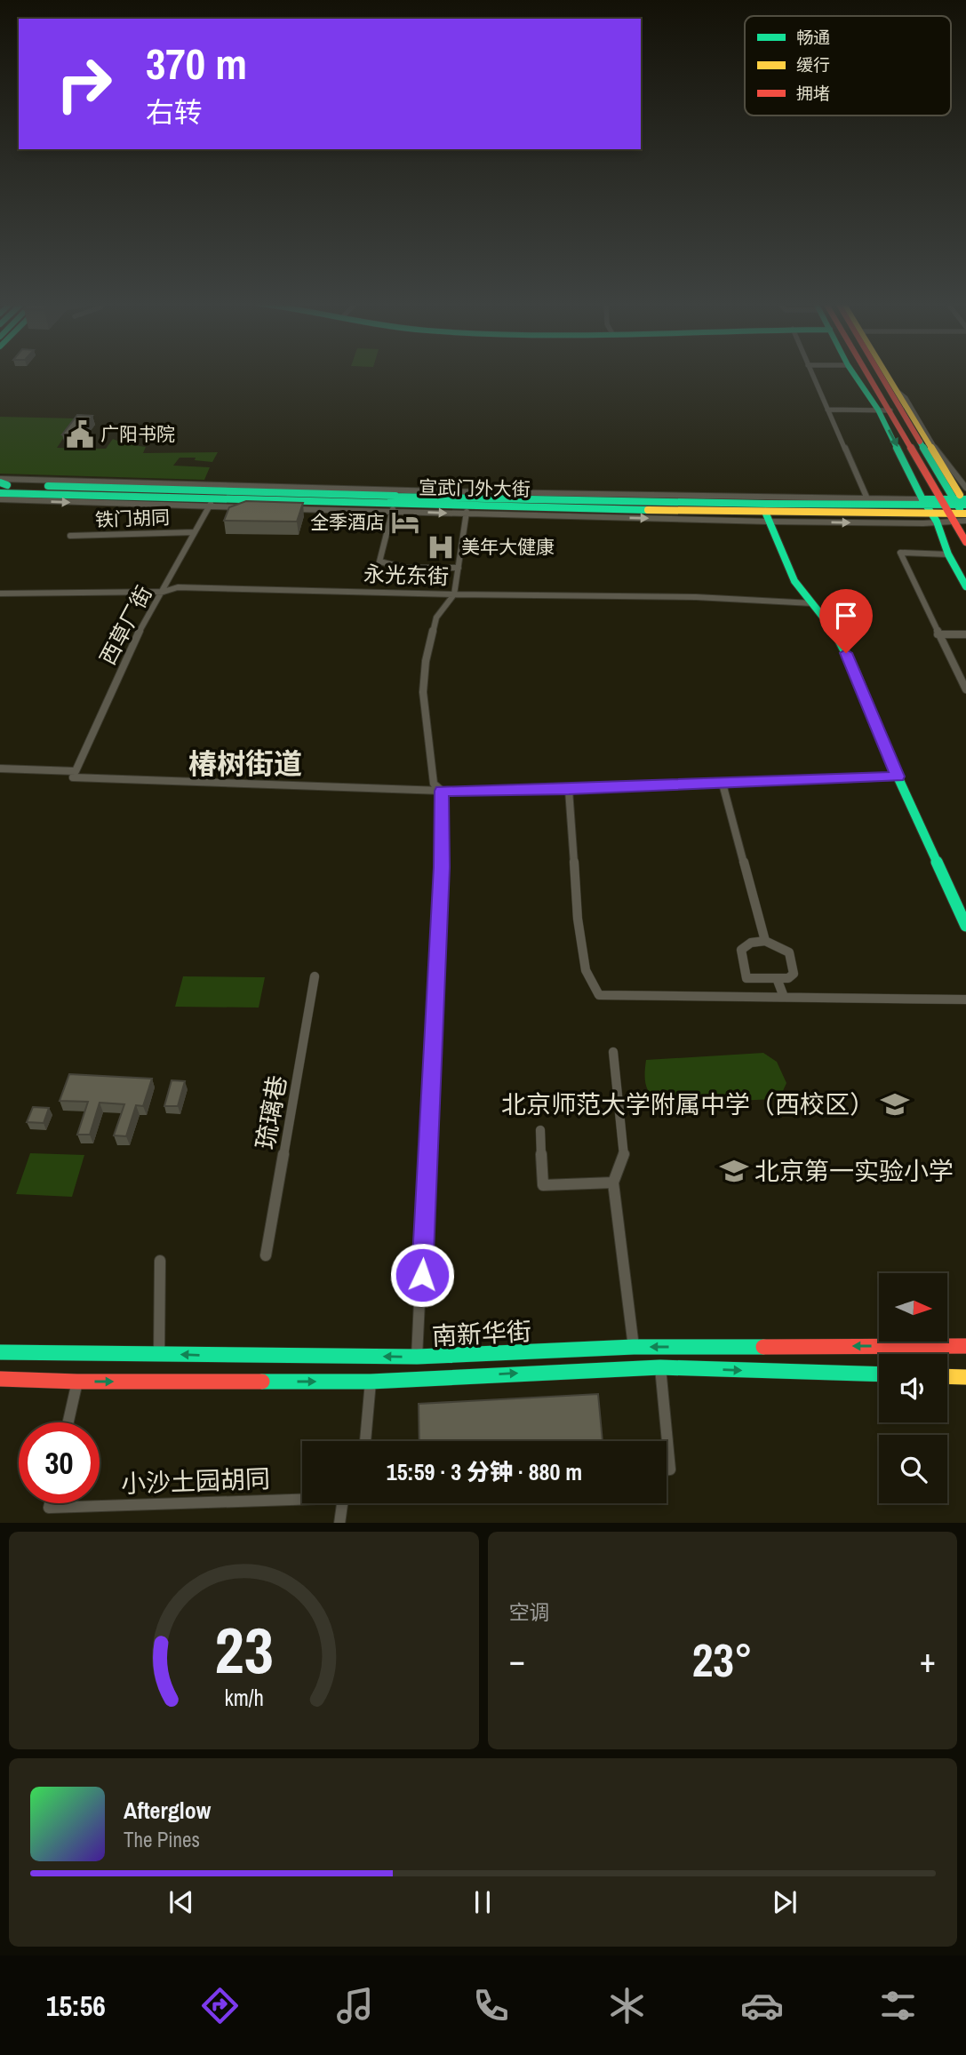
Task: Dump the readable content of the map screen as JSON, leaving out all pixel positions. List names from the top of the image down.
{
  "streets": {
    "main road": ["宣武门外大街", "南新华街"],
    "street": [
      "铁门胡同",
      "永光东街",
      "西草厂街",
      "琉璃巷",
      "小沙土园胡同"
    ]
  },
  "crossings": [
    ["宣武门外大街", "西草厂街"],
    ["铁门胡同", "西草厂街"],
    ["永光东街", "西草厂街"]
  ],
  "districts": ["椿树街道"],
  "places": {
    "public building": ["广阳书院"],
    "hotel": ["全季酒店"],
    "hospital": ["美年大健康"],
    "school or university": ["北京师范大学附属中学（西校区）", "北京第一实验小学"]
  },
  "legend": ["畅通", "缓行", "拥堵"],
  "north": "right",
  "page": {
    "turn": ["370 m", "右转"],
    "limit": "30",
    "trip": "15:59 · 3 分钟 · 880 m",
    "tile": "空调",
    "heat": ["−", "23°", "+"],
    "song": ["Afterglow", "The Pines"],
    "tabs": "15:56",
    "gauge": ["23", "km/h"]
  }
}
